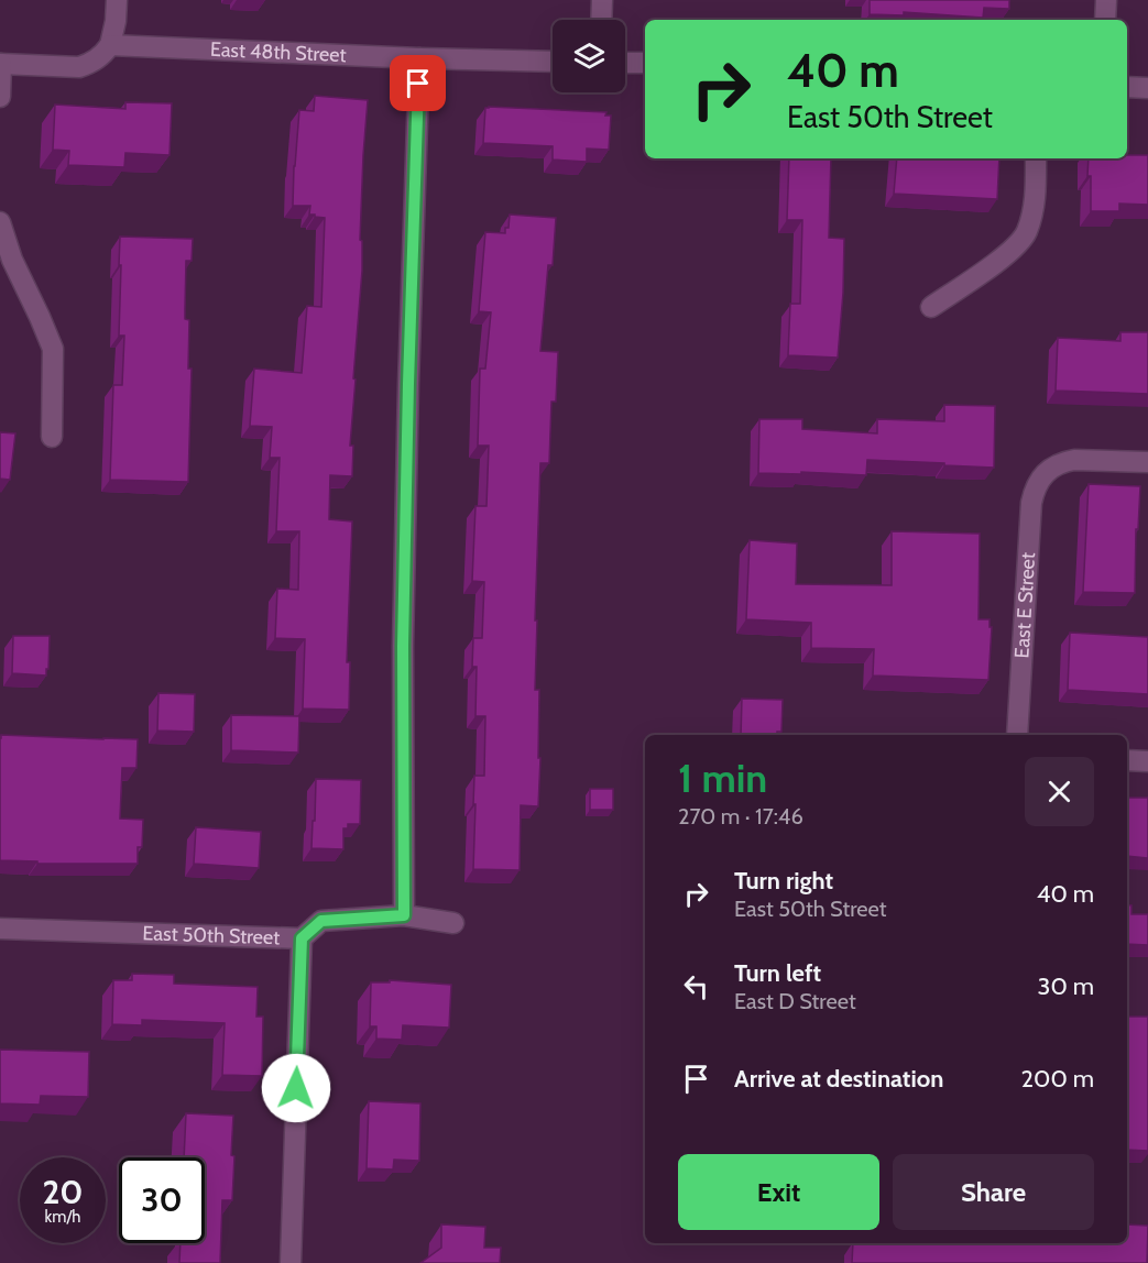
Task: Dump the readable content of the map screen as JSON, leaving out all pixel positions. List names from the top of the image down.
{
  "streets": {
    "street": ["East 48th Street", "East E Street", "East 50th Street"]
  },
  "page": {
    "turn": ["40 m", "East 50th Street"],
    "heading": ["1 min", "270 m · 17:46"],
    "list": [
      {
        "name": "Turn right",
        "note": "East 50th Street",
        "value": "40 m"
      },
      {
        "name": "Turn left",
        "note": "East D Street",
        "value": "30 m"
      },
      {
        "name": "Arrive at destination",
        "value": "200 m"
      }
    ],
    "buttons": ["Exit", "Share"],
    "speed": "20 km/h",
    "limit": "30"
  }
}
